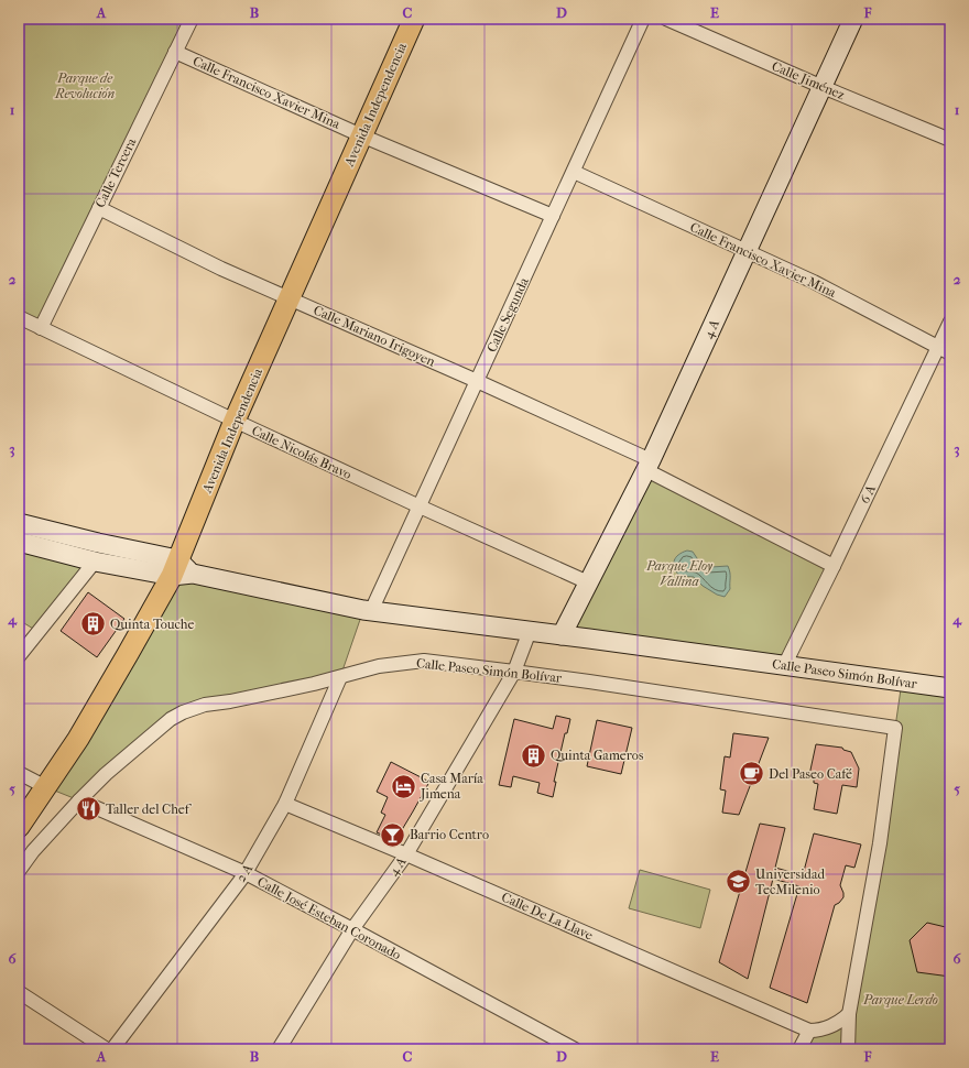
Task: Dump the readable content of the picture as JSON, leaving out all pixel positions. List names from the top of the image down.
{
  "streets": {
    "main road": ["Avenida Independencia", "4 A", "Calle Paseo Simón Bolívar"],
    "street": [
      "Calle Jiménez",
      "Calle Francisco Xavier Mina",
      "Calle Tercera",
      "Calle Segunda",
      "Calle Mariano Irigoyen",
      "Calle Nicolás Bravo",
      "6 A",
      "2 A",
      "Calle De La Llave",
      "Calle José Esteban Coronado"
    ]
  },
  "crossings": [
    ["Calle Jiménez", "4 A"],
    ["Calle Francisco Xavier Mina", "Avenida Independencia"],
    ["Calle Francisco Xavier Mina", "Calle Tercera"],
    ["Calle Francisco Xavier Mina", "Calle Segunda"],
    ["Calle Francisco Xavier Mina", "4 A"],
    ["Calle Francisco Xavier Mina", "6 A"],
    ["Avenida Independencia", "Calle Mariano Irigoyen"],
    ["Avenida Independencia", "Calle Nicolás Bravo"],
    ["Avenida Independencia", "Calle Paseo Simón Bolívar"],
    ["Calle Tercera", "Calle Mariano Irigoyen"],
    ["Calle Tercera", "Calle Nicolás Bravo"],
    ["Calle Segunda", "Calle Mariano Irigoyen"],
    ["Calle Segunda", "Calle Nicolás Bravo"],
    ["Calle Segunda", "Calle Paseo Simón Bolívar"],
    ["4 A", "Calle Mariano Irigoyen"],
    ["4 A", "Calle Nicolás Bravo"],
    ["4 A", "Calle Paseo Simón Bolívar"],
    ["4 A", "Calle De La Llave"],
    ["4 A", "Calle José Esteban Coronado"],
    ["Calle Mariano Irigoyen", "6 A"],
    ["6 A", "Calle Paseo Simón Bolívar"],
    ["Calle Paseo Simón Bolívar", "2 A"],
    ["Calle Paseo Simón Bolívar", "Calle José Esteban Coronado"],
    ["2 A", "Calle De La Llave"],
    ["2 A", "Calle José Esteban Coronado"]
  ],
  "parks": ["Parque de Revolución", "Parque Eloy Vallina", "Parque Lerdo"],
  "places": {
    "building": ["Quinta Touche", "Quinta Gameros"],
    "cafe": ["Del Paseo Café"],
    "hotel": ["Casa María Jimena"],
    "restaurant": ["Taller del Chef"],
    "bar": ["Barrio Centro"],
    "school or university": ["Universidad TecMilenio"]
  },
  "grid": {
    "columns": [
      "A",
      "B",
      "C",
      "D",
      "E",
      "F"
    ],
    "rows": [
      "1",
      "2",
      "3",
      "4",
      "5",
      "6"
    ]
  }
}
